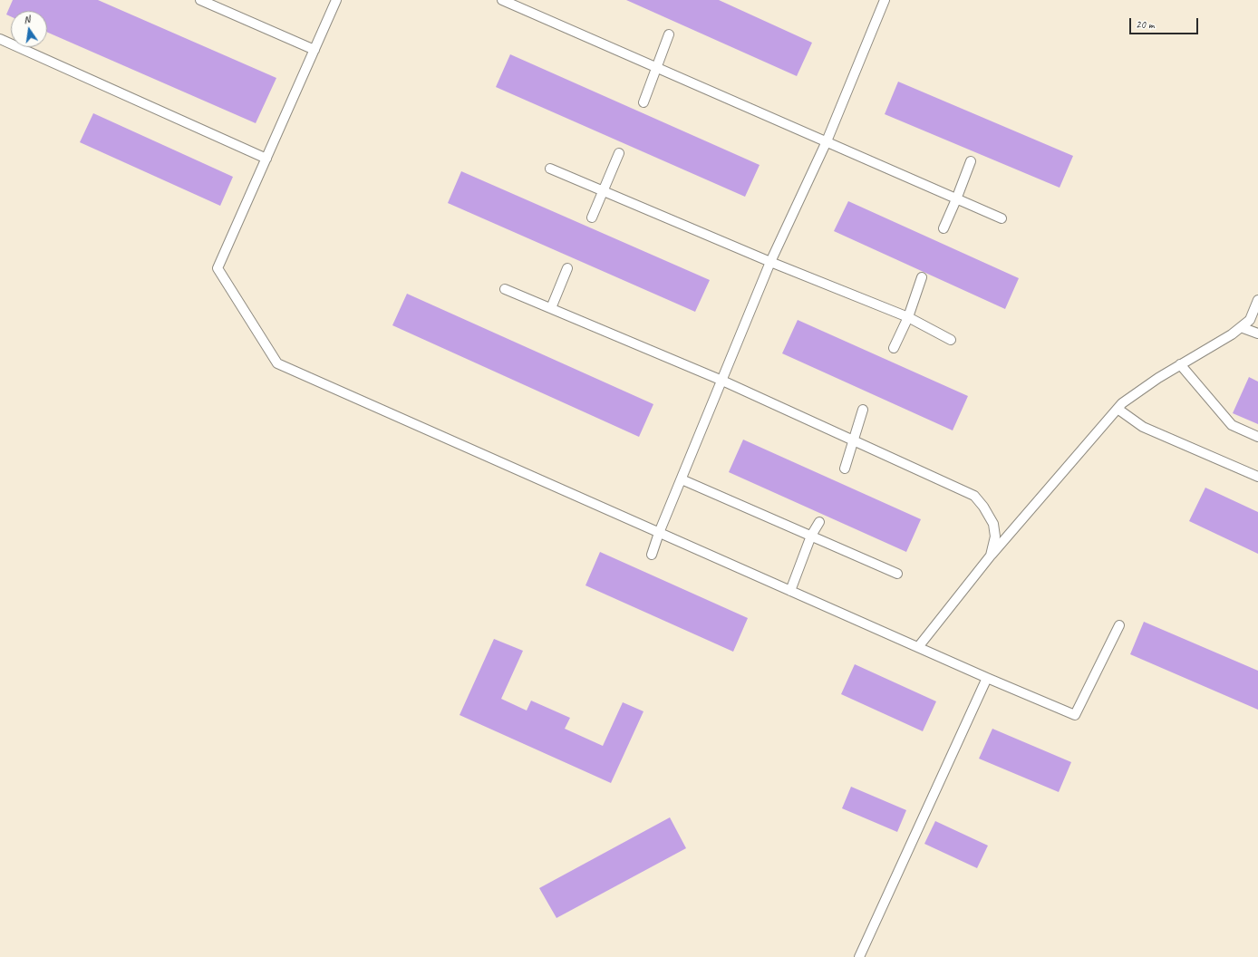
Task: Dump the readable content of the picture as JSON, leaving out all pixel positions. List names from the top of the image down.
{
  "scale_bar": "20 m",
  "north": "top"
}
